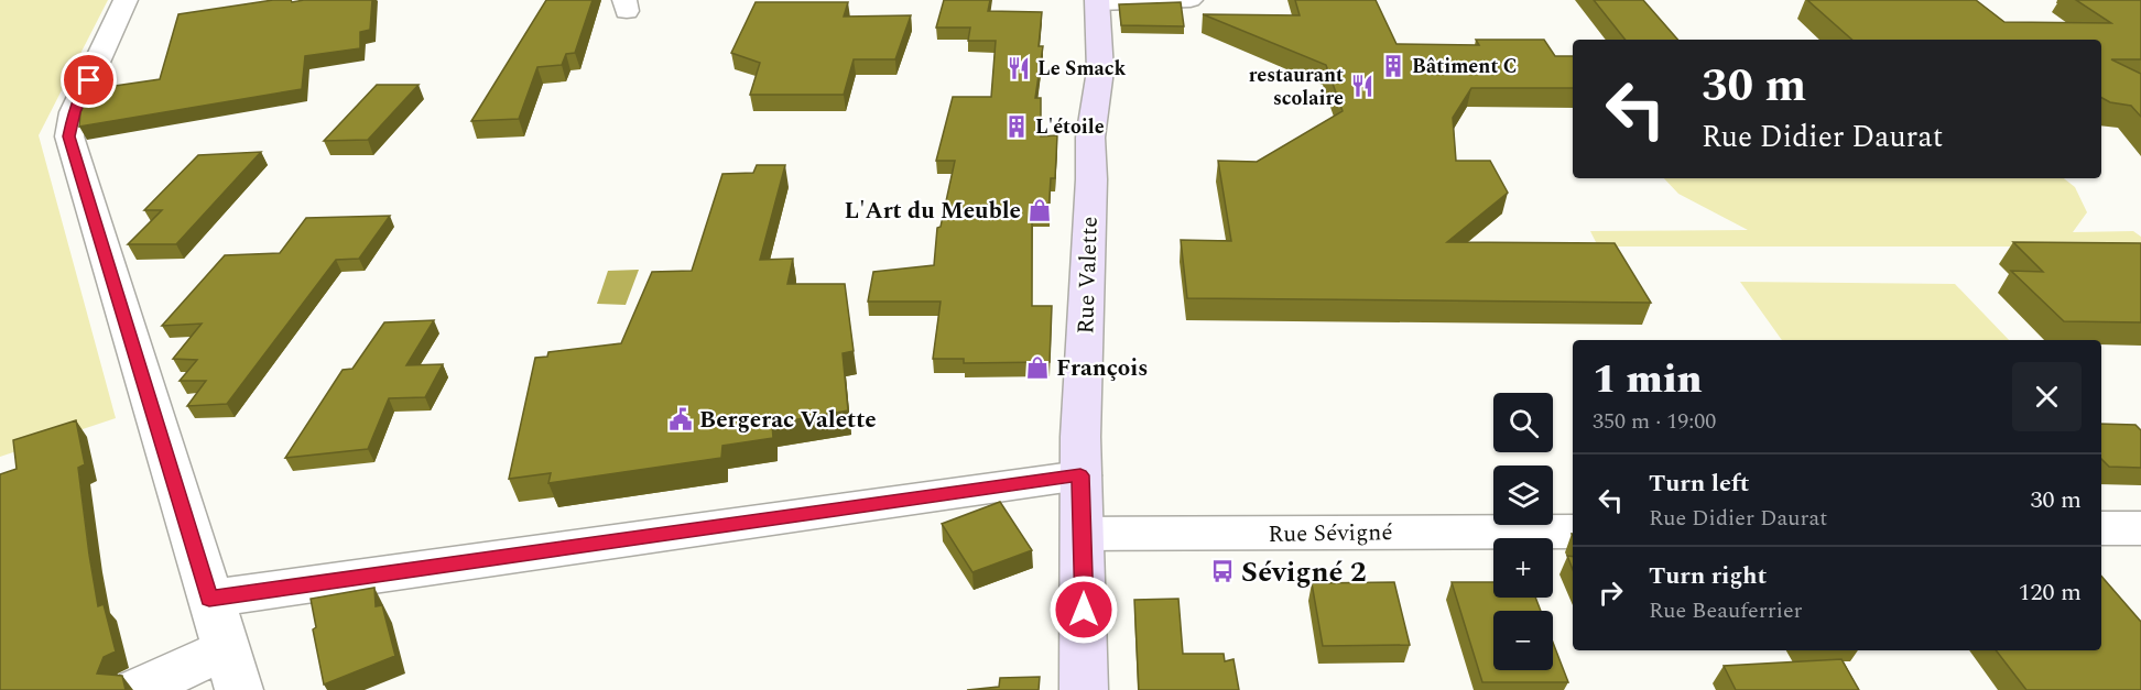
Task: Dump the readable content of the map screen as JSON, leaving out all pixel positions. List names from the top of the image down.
{
  "streets": {
    "main road": ["Rue Valette"],
    "street": ["Rue Sévigné"]
  },
  "crossings": [
    ["Rue Valette", "Rue Sévigné"]
  ],
  "places": {
    "building": ["Bâtiment C", "L'étoile"],
    "restaurant": ["Le Smack", "restaurant scolaire"],
    "shop": ["L'Art du Meuble", "François"],
    "public building": ["Bergerac Valette"],
    "bus stop": ["Sévigné 2"]
  },
  "page": {
    "turn": ["30 m", "Rue Didier Daurat"],
    "heading": ["1 min", "350 m · 19:00"],
    "map_buttons": ["+", "−"],
    "list": [
      {
        "name": "Turn left",
        "note": "Rue Didier Daurat",
        "value": "30 m"
      },
      {
        "name": "Turn right",
        "note": "Rue Beauferrier",
        "value": "120 m"
      }
    ]
  }
}
